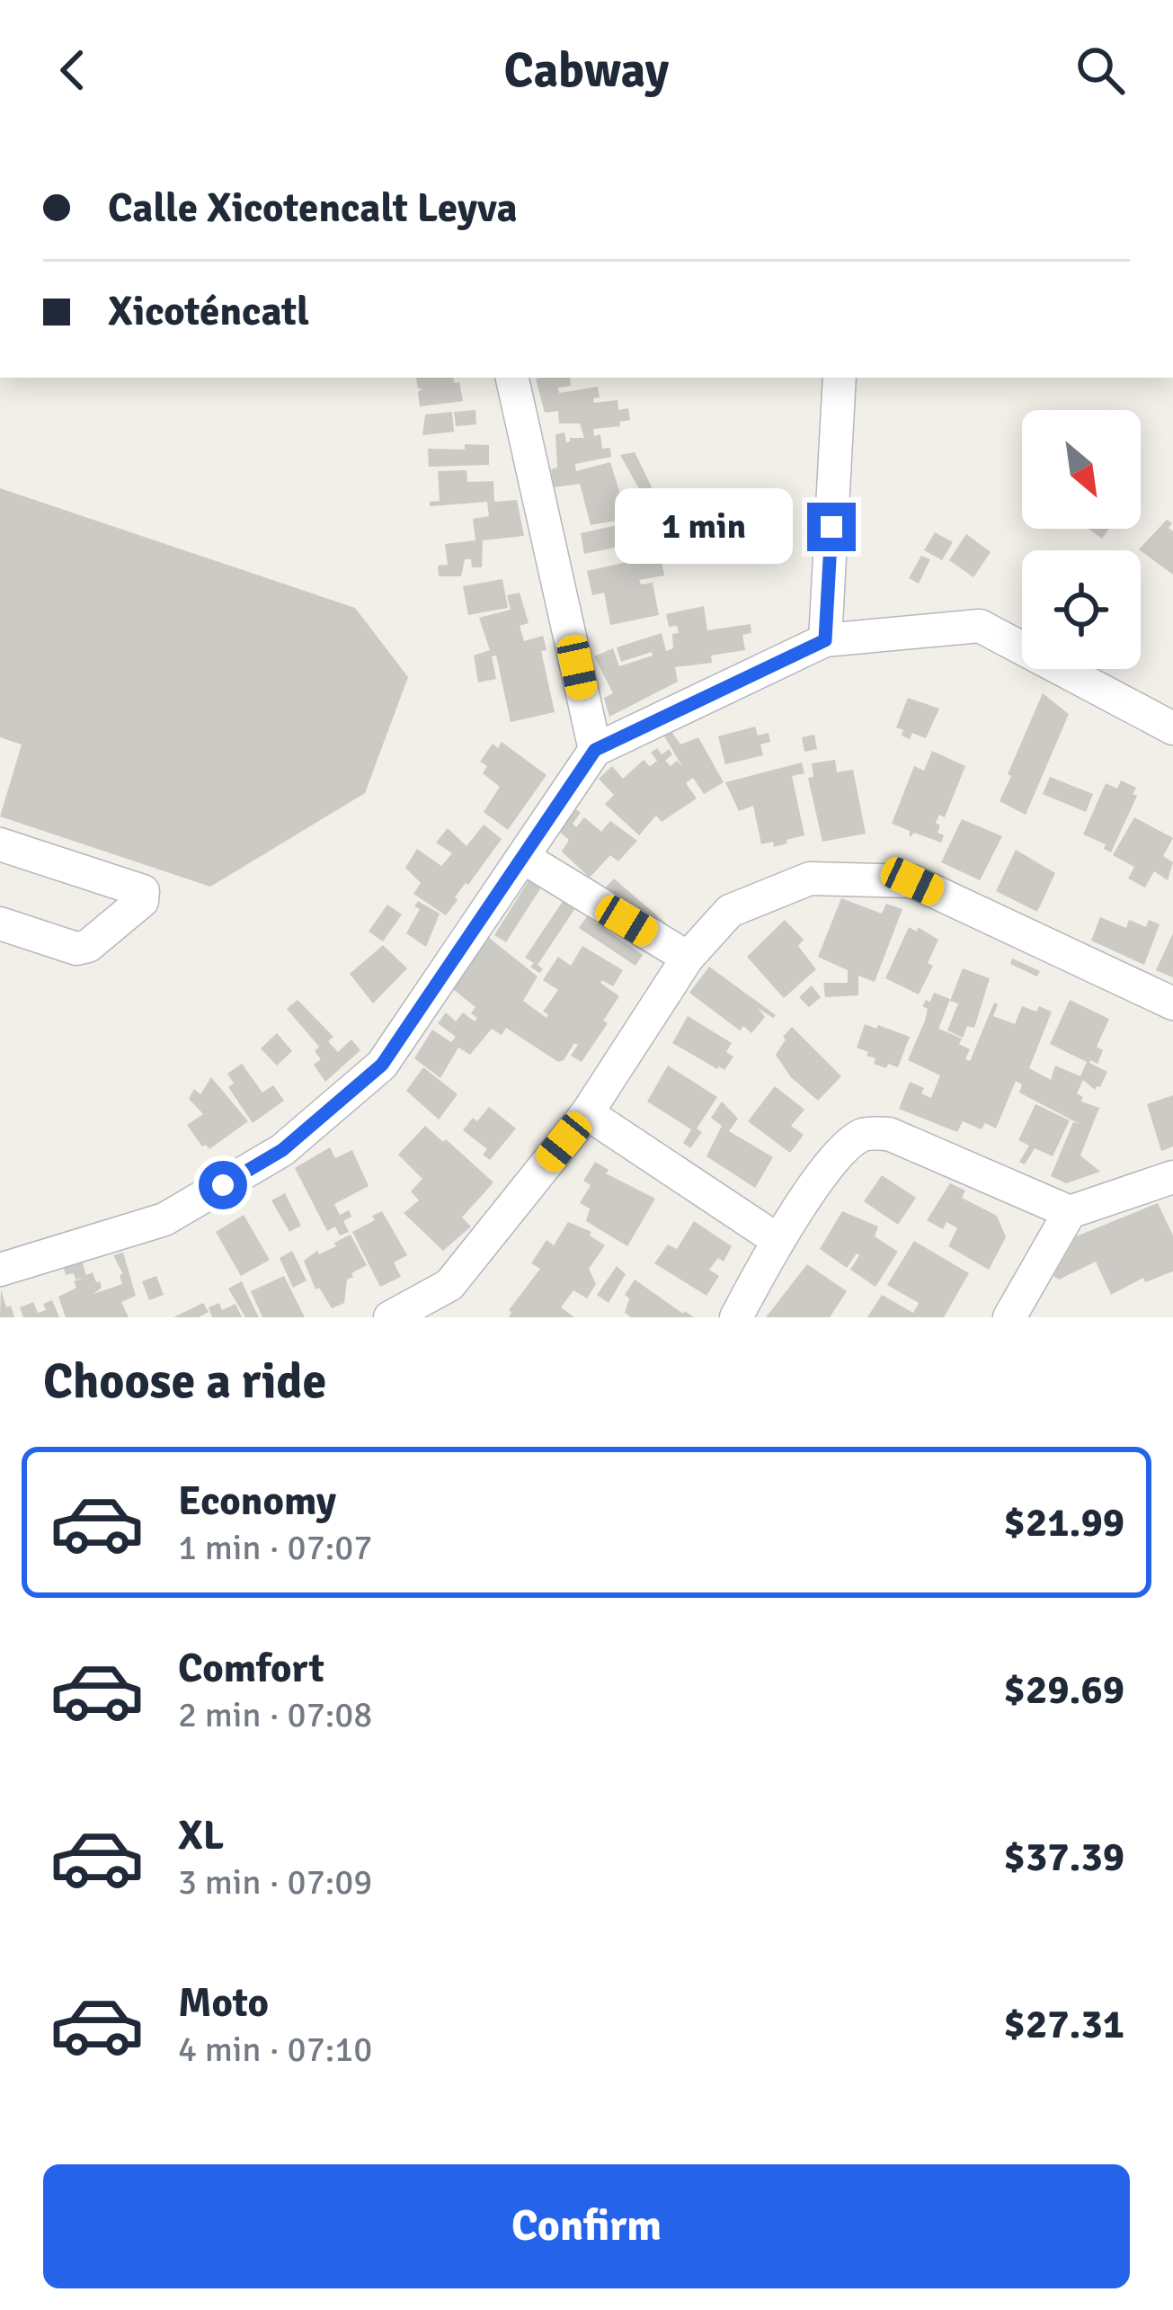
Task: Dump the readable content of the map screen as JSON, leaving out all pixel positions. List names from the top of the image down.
{
  "north": "bottom right",
  "page": {
    "header": "Cabway",
    "banner": ["Calle Xicotencalt Leyva", "Xicoténcatl"],
    "bubble": "1 min",
    "heading": "Choose a ride",
    "list": [
      {
        "name": "Economy",
        "note": "1 min · 07:07",
        "value": "$21.99"
      },
      {
        "name": "Comfort",
        "note": "2 min · 07:08",
        "value": "$29.69"
      },
      {
        "name": "XL",
        "note": "3 min · 07:09",
        "value": "$37.39"
      },
      {
        "name": "Moto",
        "note": "4 min · 07:10",
        "value": "$27.31"
      }
    ],
    "buttons": "Confirm"
  }
}
